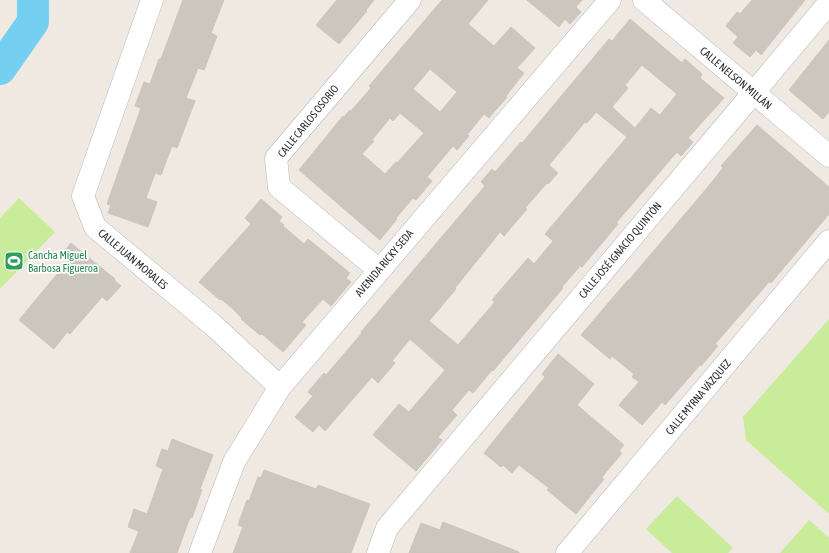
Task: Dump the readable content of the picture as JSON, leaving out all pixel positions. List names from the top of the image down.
{
  "streets": {
    "street": [
      "CALLE NELSON MILLÁN",
      "CALLE CARLOS OSORIO",
      "CALLE JOSÉ IGNACIO QUINTÓN",
      "CALLE JUAN MORALES",
      "AVENIDA RICKY SEDA",
      "CALLE MYRNA VÁZQUEZ"
    ]
  },
  "crossings": [
    ["CALLE NELSON MILLÁN", "CALLE JOSÉ IGNACIO QUINTÓN"],
    ["CALLE CARLOS OSORIO", "AVENIDA RICKY SEDA"],
    ["CALLE JUAN MORALES", "AVENIDA RICKY SEDA"]
  ],
  "places": {
    "sports": ["Cancha Miguel Barbosa Figueroa"]
  }
}
